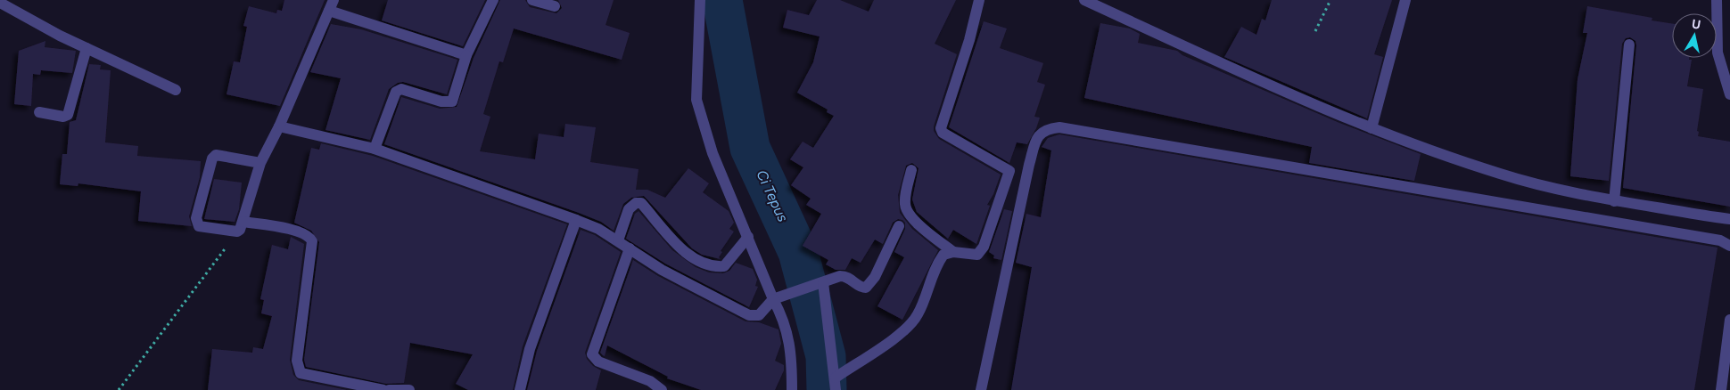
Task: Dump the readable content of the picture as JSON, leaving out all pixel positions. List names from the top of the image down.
{
  "water": ["Ci Tepus"],
  "north": "top"
}
